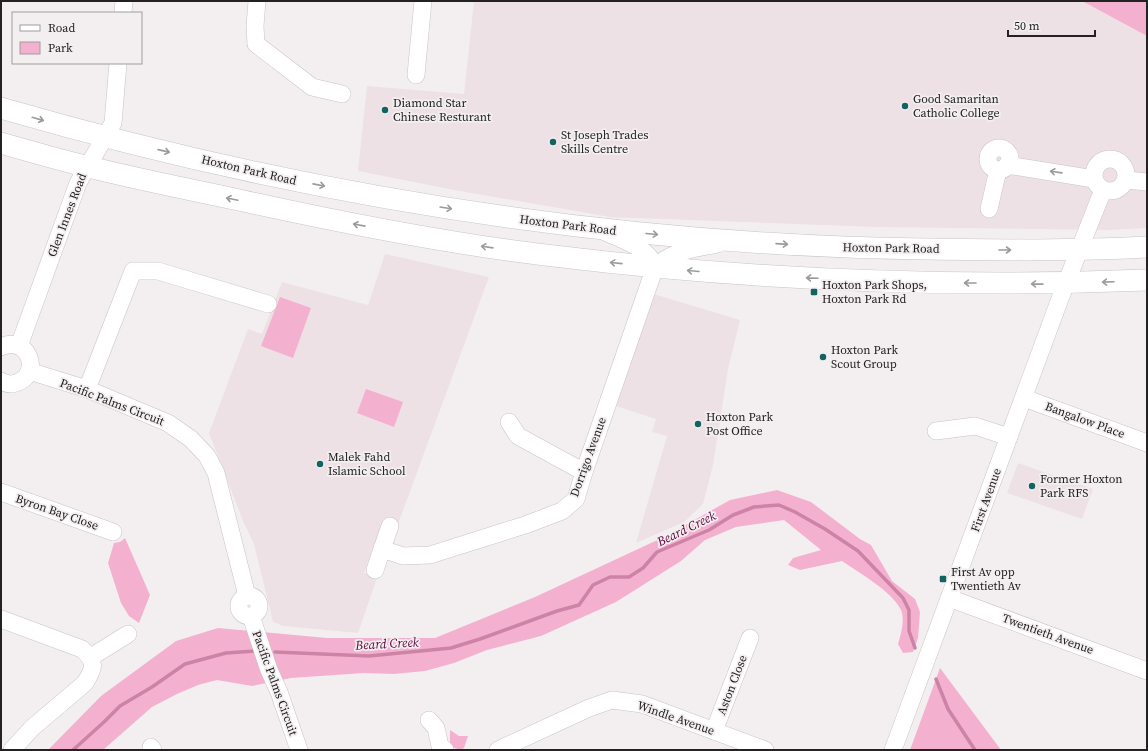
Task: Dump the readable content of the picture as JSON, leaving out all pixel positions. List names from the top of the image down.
{
  "streets": {
    "main road": ["Hoxton Park Road"],
    "street": [
      "Glen Innes Road",
      "Pacific Palms Circuit",
      "Bangalow Place",
      "Dorrigo Avenue",
      "First Avenue",
      "Byron Bay Close",
      "Twentieth Avenue",
      "Aston Close",
      "Windle Avenue"
    ]
  },
  "crossings": [
    ["Hoxton Park Road", "Glen Innes Road"],
    ["Hoxton Park Road", "First Avenue"],
    ["Bangalow Place", "First Avenue"],
    ["First Avenue", "Twentieth Avenue"],
    ["Aston Close", "Windle Avenue"]
  ],
  "water": ["Beard Creek"],
  "places": {
    "other": [
      "Good Samaritan Catholic College",
      "Diamond Star Chinese Resturant",
      "St Joseph Trades Skills Centre",
      "Hoxton Park Scout Group",
      "Hoxton Park Post Office",
      "Malek Fahd Islamic School",
      "Former Hoxton Park RFS"
    ],
    "transit": ["Hoxton Park Shops, Hoxton Park Rd", "First Av opp Twentieth Av"]
  },
  "legend": ["Road", "Park"],
  "scale_bar": "50 m"
}
